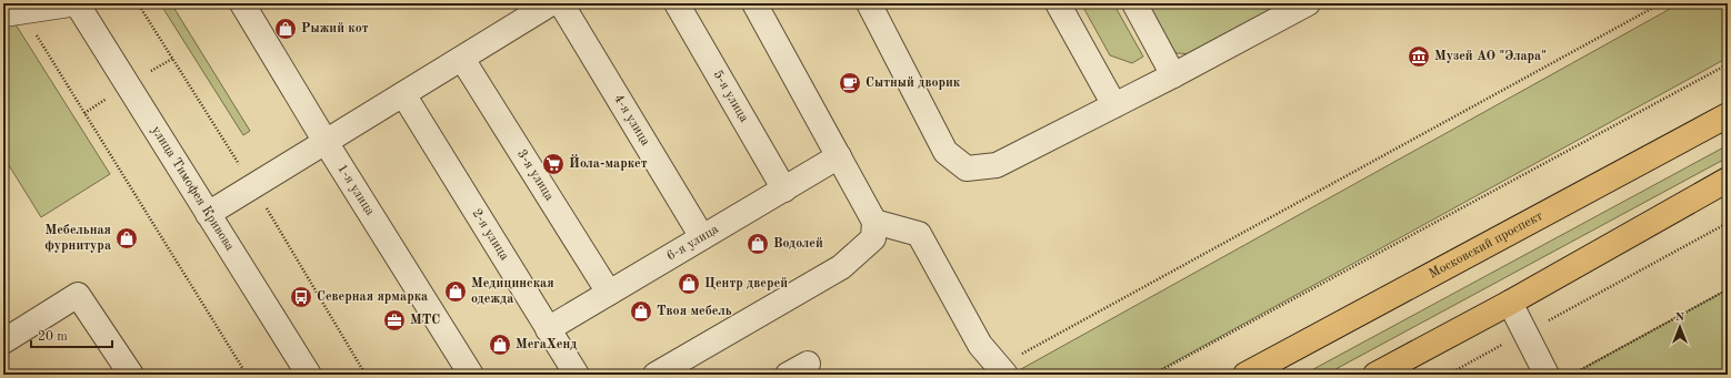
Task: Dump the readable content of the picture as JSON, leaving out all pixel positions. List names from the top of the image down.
{
  "streets": {
    "main road": ["Московский проспект"],
    "street": [
      "5-я улица",
      "4-я улица",
      "3-я улица",
      "улица Тимофея Кривова",
      "1-я улица",
      "2-я улица",
      "6-я улица"
    ]
  },
  "crossings": [
    ["5-я улица", "6-я улица"],
    ["4-я улица", "6-я улица"],
    ["3-я улица", "6-я улица"],
    ["2-я улица", "6-я улица"]
  ],
  "places": {
    "shop": [
      "Рыжий кот",
      "Мебельная фурнитура",
      "Водолей",
      "Центр дверей",
      "Медицинская одежда",
      "Твоя мебель",
      "МегаХенд"
    ],
    "museum": ["Музей АО \"Элара\""],
    "cafe": ["Сытный дворик"],
    "supermarket": ["Йола-маркет"],
    "bus stop": ["Северная ярмарка"],
    "office": ["МТС"]
  },
  "scale_bar": "20 m",
  "north": "top"
}
